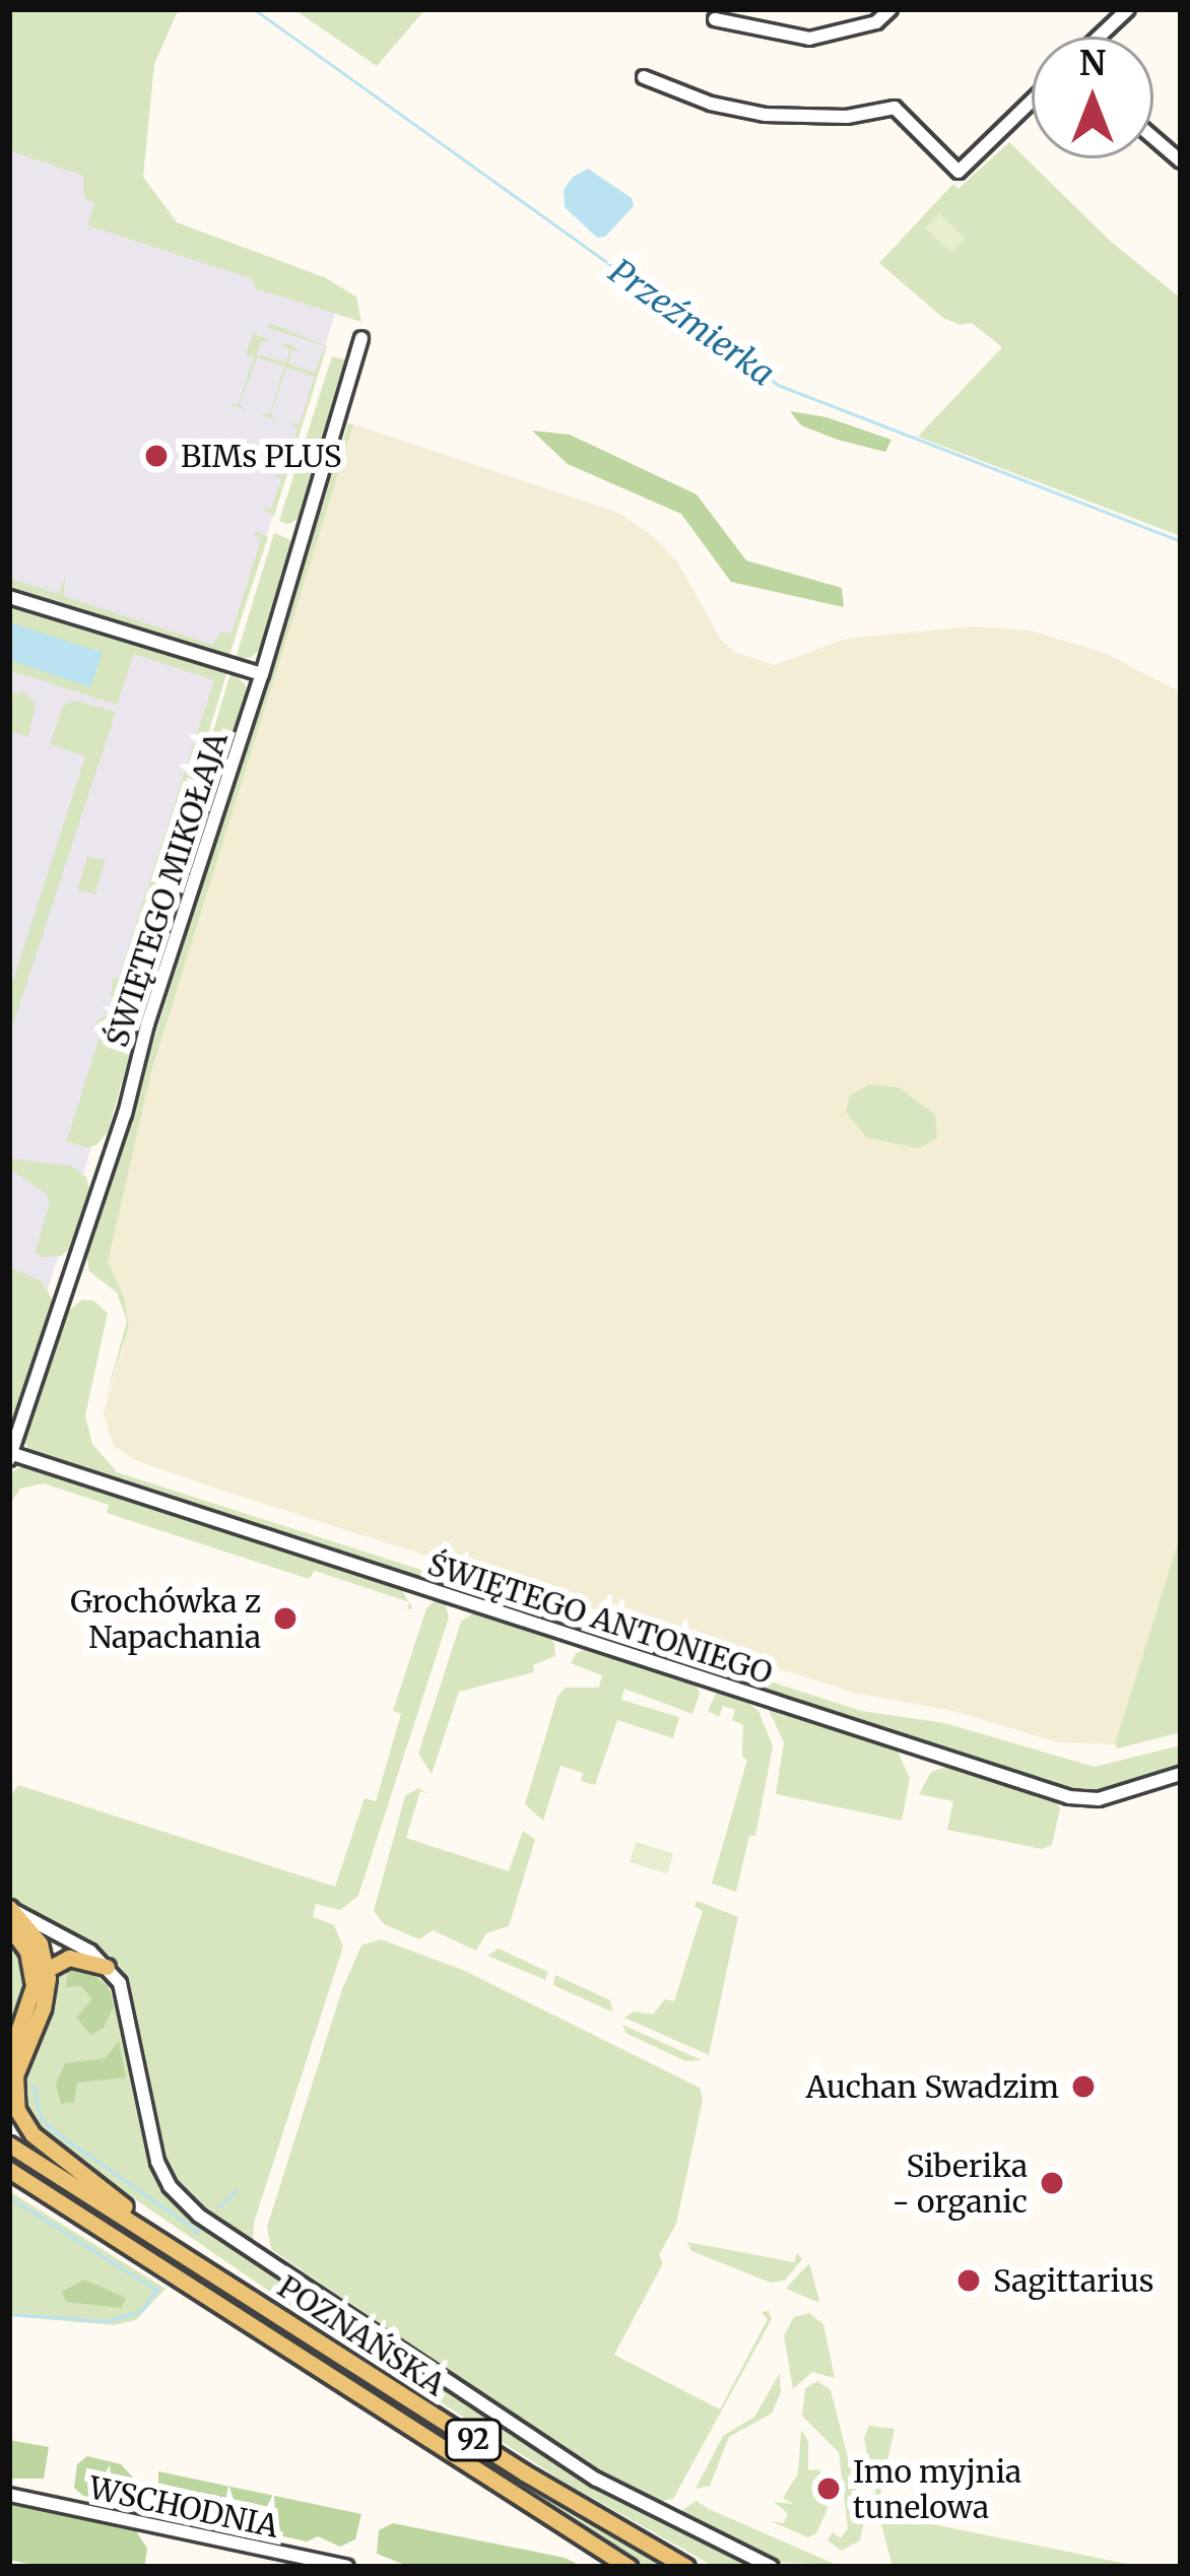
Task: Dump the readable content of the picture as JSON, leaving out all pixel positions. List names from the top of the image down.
{
  "streets": {
    "main road": ["POZNAŃSKA", "92"],
    "street": ["ŚWIĘTEGO MIKOŁAJA", "ŚWIĘTEGO ANTONIEGO", "WSCHODNIA"]
  },
  "crossings": [
    ["ŚWIĘTEGO MIKOŁAJA", "ŚWIĘTEGO ANTONIEGO"]
  ],
  "water": ["Przeźmierka"],
  "places": [
    "BIMs PLUS",
    "Grochówka z Napachania",
    "Auchan Swadzim",
    "Siberika - organic",
    "Sagittarius",
    "Imo myjnia tunelowa"
  ],
  "north": "top"
}
